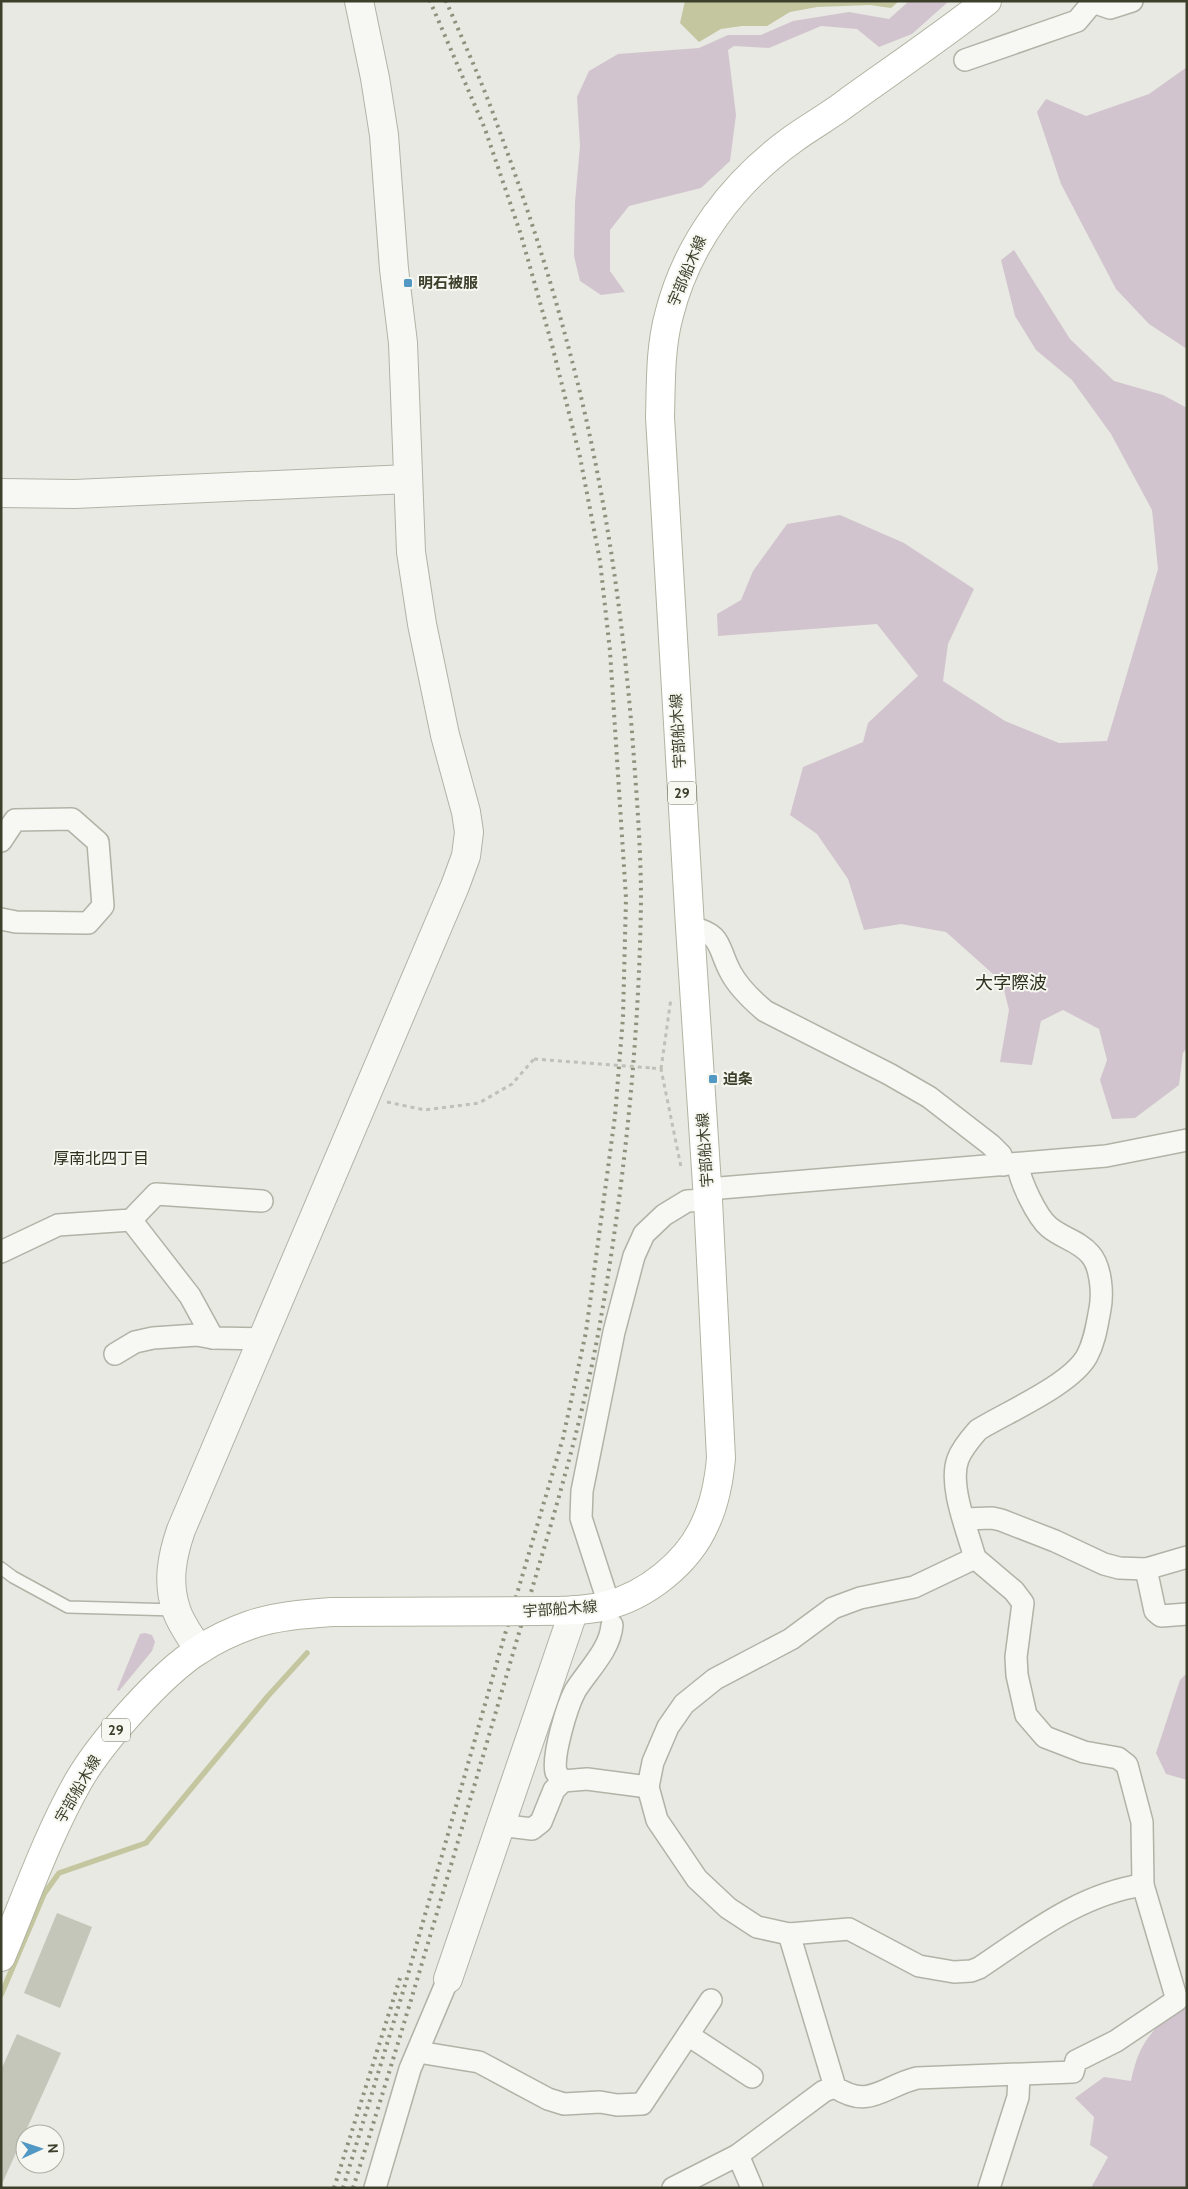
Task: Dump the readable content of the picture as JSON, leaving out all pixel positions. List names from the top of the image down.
{
  "streets": {
    "main road": ["宇部船木線", "29"]
  },
  "districts": ["大字際波", "厚南北四丁目"],
  "places": {
    "transit": ["明石被服", "迫条"]
  },
  "north": "right"
}
